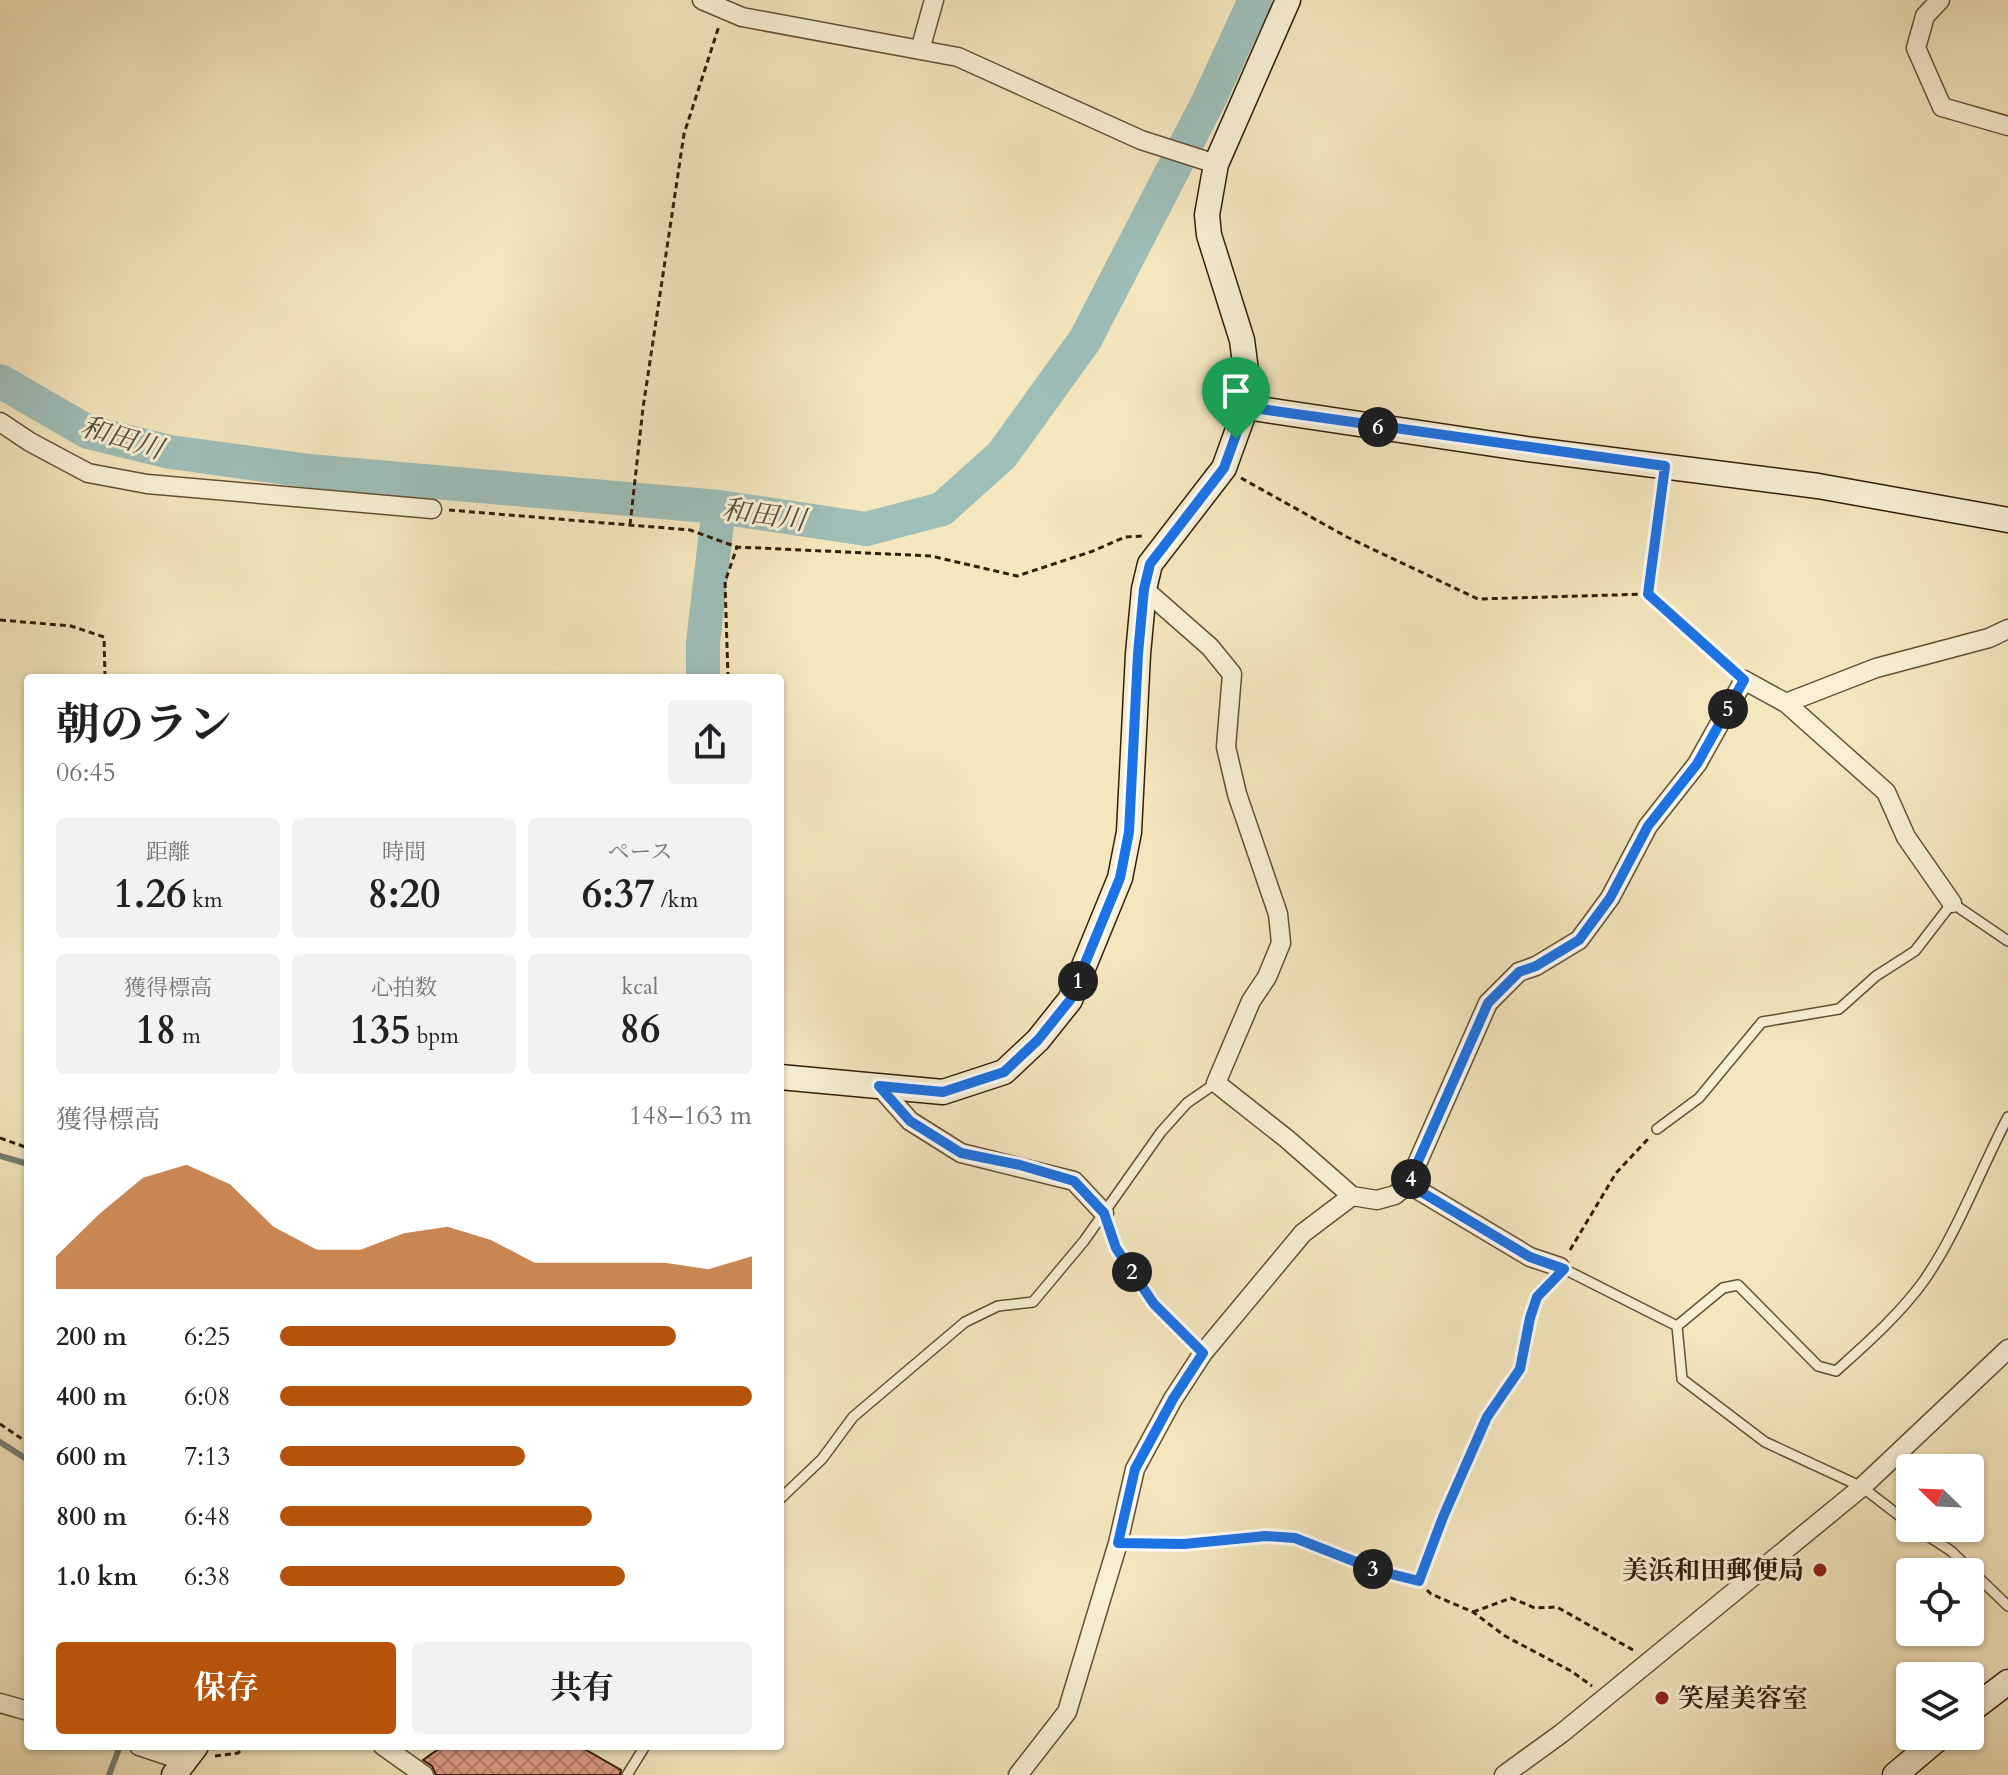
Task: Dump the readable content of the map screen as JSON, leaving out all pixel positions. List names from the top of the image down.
{
  "water": ["和田川"],
  "places": ["美浜和田郵便局", "笑屋美容室"],
  "north": "top left",
  "page": {
    "pins": [
      "6",
      "5",
      "1",
      "4",
      "2",
      "3"
    ],
    "heading": ["朝のラン", "06:45"],
    "stats": [
      ["距離", "1.26 km"],
      ["時間", "8:20"],
      ["ペース", "6:37 /km"],
      ["獲得標高", "18 m"],
      ["心拍数", "135 bpm"],
      ["kcal", "86"]
    ],
    "chart": ["獲得標高", "148–163 m"],
    "list": [
      {
        "name": "200 m",
        "note": "6:25"
      },
      {
        "name": "400 m",
        "note": "6:08"
      },
      {
        "name": "600 m",
        "note": "7:13"
      },
      {
        "name": "800 m",
        "note": "6:48"
      },
      {
        "name": "1.0 km",
        "note": "6:38"
      }
    ],
    "buttons": ["保存", "共有"]
  }
}
